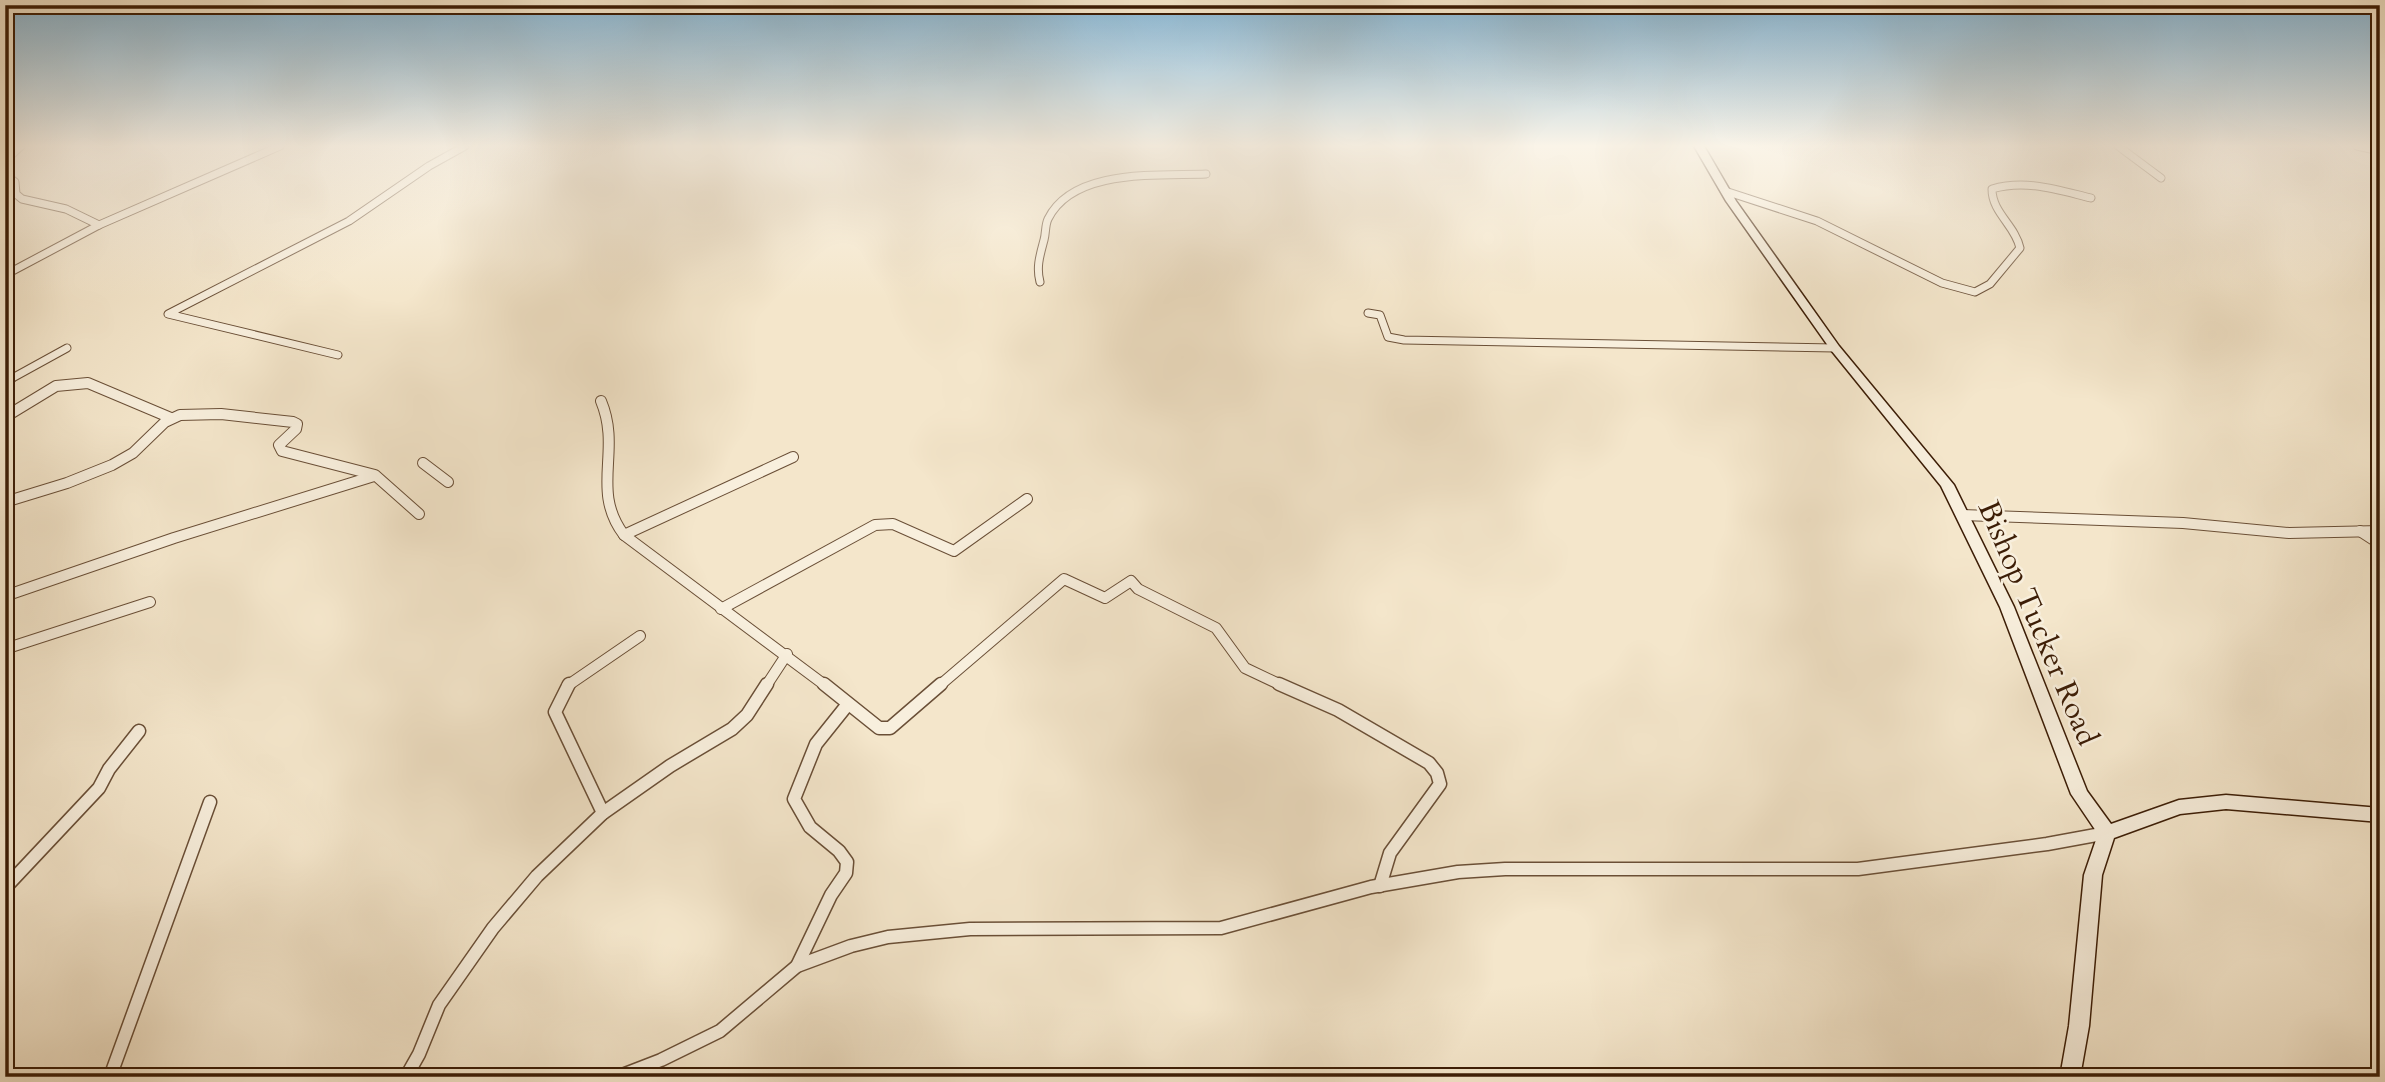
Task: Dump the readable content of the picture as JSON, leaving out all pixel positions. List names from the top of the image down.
{
  "streets": {
    "main road": ["Bishop Tucker Road"]
  }
}
